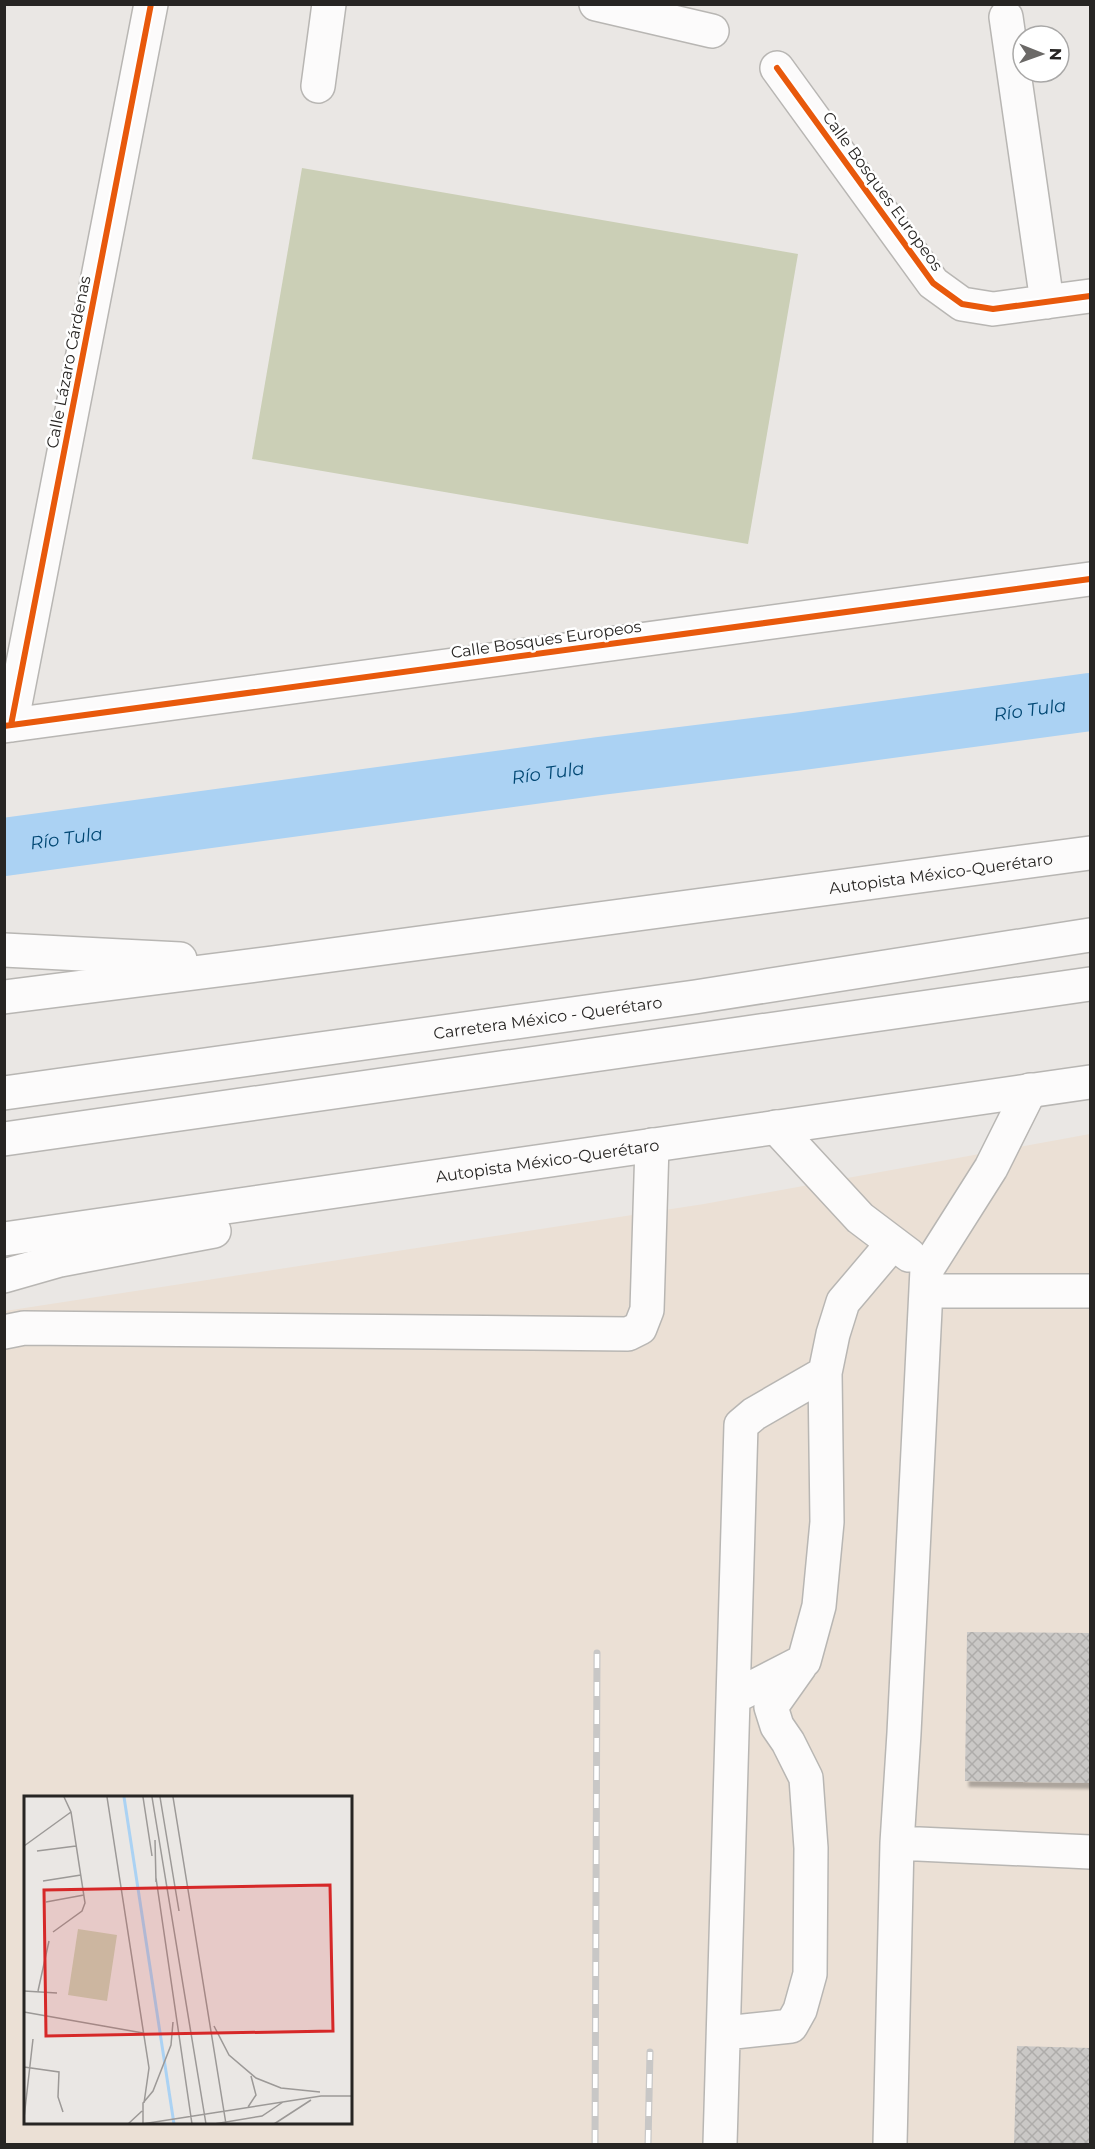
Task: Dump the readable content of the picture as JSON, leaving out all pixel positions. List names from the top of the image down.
{
  "streets": {
    "main road": [
      "Calle Bosques Europeos",
      "Calle Lázaro Cárdenas",
      "Autopista México-Querétaro",
      "Carretera México - Querétaro"
    ]
  },
  "crossings": [
    ["Calle Bosques Europeos", "Calle Lázaro Cárdenas"]
  ],
  "water": ["Río Tula"],
  "north": "right"
}
